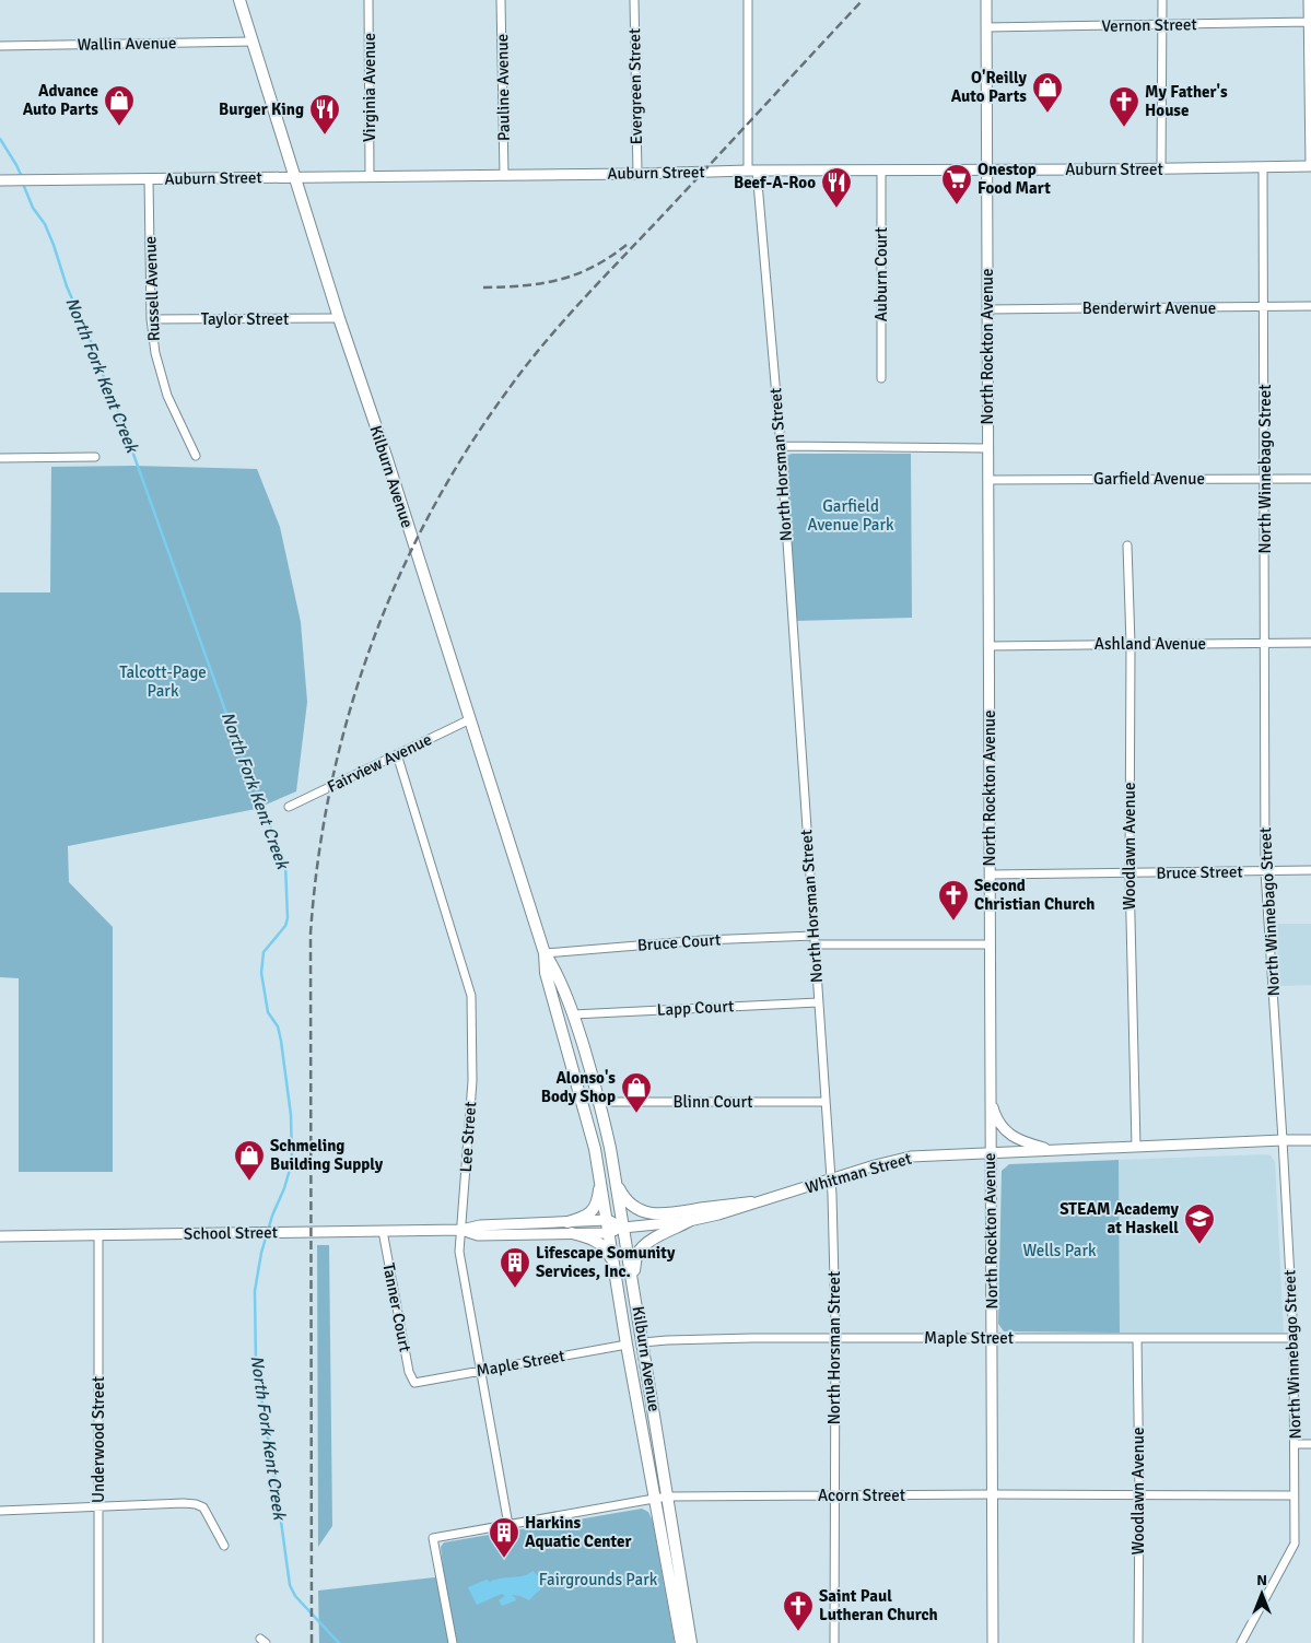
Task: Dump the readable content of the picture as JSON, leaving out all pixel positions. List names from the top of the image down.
{
  "streets": {
    "main road": [
      "Auburn Street",
      "North Rockton Avenue",
      "Kilburn Avenue",
      "Whitman Street",
      "School Street"
    ],
    "street": [
      "Vernon Street",
      "Wallin Avenue",
      "Evergreen Street",
      "Virginia Avenue",
      "Pauline Avenue",
      "Auburn Court",
      "Russell Avenue",
      "Benderwirt Avenue",
      "Taylor Street",
      "North Horsman Street",
      "North Winnebago Street",
      "Garfield Avenue",
      "Ashland Avenue",
      "Fairview Avenue",
      "Woodlawn Avenue",
      "Bruce Street",
      "Bruce Court",
      "Lapp Court",
      "Blinn Court",
      "Lee Street",
      "Tanner Court",
      "Maple Street",
      "Underwood Street",
      "Acorn Street"
    ]
  },
  "crossings": [
    ["Vernon Street", "North Rockton Avenue"],
    ["Wallin Avenue", "Kilburn Avenue"],
    ["Evergreen Street", "Auburn Street"],
    ["Virginia Avenue", "Auburn Street"],
    ["Pauline Avenue", "Auburn Street"],
    ["Auburn Street", "Auburn Court"],
    ["Auburn Street", "Russell Avenue"],
    ["Auburn Street", "North Rockton Avenue"],
    ["Auburn Street", "North Horsman Street"],
    ["Auburn Street", "North Winnebago Street"],
    ["Auburn Street", "Kilburn Avenue"],
    ["Russell Avenue", "Taylor Street"],
    ["Benderwirt Avenue", "North Rockton Avenue"],
    ["Benderwirt Avenue", "North Winnebago Street"],
    ["Taylor Street", "Kilburn Avenue"],
    ["North Rockton Avenue", "Garfield Avenue"],
    ["North Rockton Avenue", "Ashland Avenue"],
    ["North Rockton Avenue", "Bruce Street"],
    ["North Rockton Avenue", "Whitman Street"],
    ["North Rockton Avenue", "Maple Street"],
    ["North Rockton Avenue", "Acorn Street"],
    ["North Horsman Street", "Bruce Court"],
    ["North Horsman Street", "Lapp Court"],
    ["North Horsman Street", "Blinn Court"],
    ["North Horsman Street", "Whitman Street"],
    ["North Horsman Street", "Maple Street"],
    ["North Horsman Street", "Acorn Street"],
    ["North Winnebago Street", "Garfield Avenue"],
    ["North Winnebago Street", "Ashland Avenue"],
    ["North Winnebago Street", "Bruce Street"],
    ["North Winnebago Street", "Whitman Street"],
    ["North Winnebago Street", "Maple Street"],
    ["North Winnebago Street", "Acorn Street"],
    ["Kilburn Avenue", "Fairview Avenue"],
    ["Kilburn Avenue", "Bruce Court"],
    ["Kilburn Avenue", "Lapp Court"],
    ["Kilburn Avenue", "Blinn Court"],
    ["Kilburn Avenue", "Whitman Street"],
    ["Kilburn Avenue", "School Street"],
    ["Kilburn Avenue", "Maple Street"],
    ["Kilburn Avenue", "Acorn Street"],
    ["Ashland Avenue", "Woodlawn Avenue"],
    ["Fairview Avenue", "Lee Street"],
    ["Woodlawn Avenue", "Bruce Street"],
    ["Woodlawn Avenue", "Whitman Street"],
    ["Woodlawn Avenue", "Maple Street"],
    ["Woodlawn Avenue", "Acorn Street"],
    ["Lee Street", "School Street"],
    ["Lee Street", "Maple Street"],
    ["Lee Street", "Acorn Street"],
    ["Whitman Street", "School Street"],
    ["School Street", "Tanner Court"],
    ["School Street", "Underwood Street"],
    ["Tanner Court", "Maple Street"]
  ],
  "water": ["North Fork Kent Creek"],
  "parks": [
    "Garfield Avenue Park",
    "Talcott-Page Park",
    "Wells Park",
    "Fairgrounds Park"
  ],
  "places": {
    "shop": [
      "O'Reilly Auto Parts",
      "Advance Auto Parts",
      "Alonso's Body Shop",
      "Schmeling Building Supply"
    ],
    "church": ["My Father's House", "Second Christian Church", "Saint Paul Lutheran Church"],
    "restaurant": ["Burger King", "Beef-A-Roo"],
    "supermarket": ["Onestop Food Mart"],
    "school or university": ["STEAM Academy at Haskell"],
    "building": ["Lifescape Somunity Services, Inc.", "Harkins Aquatic Center"]
  },
  "north": "top"
}
